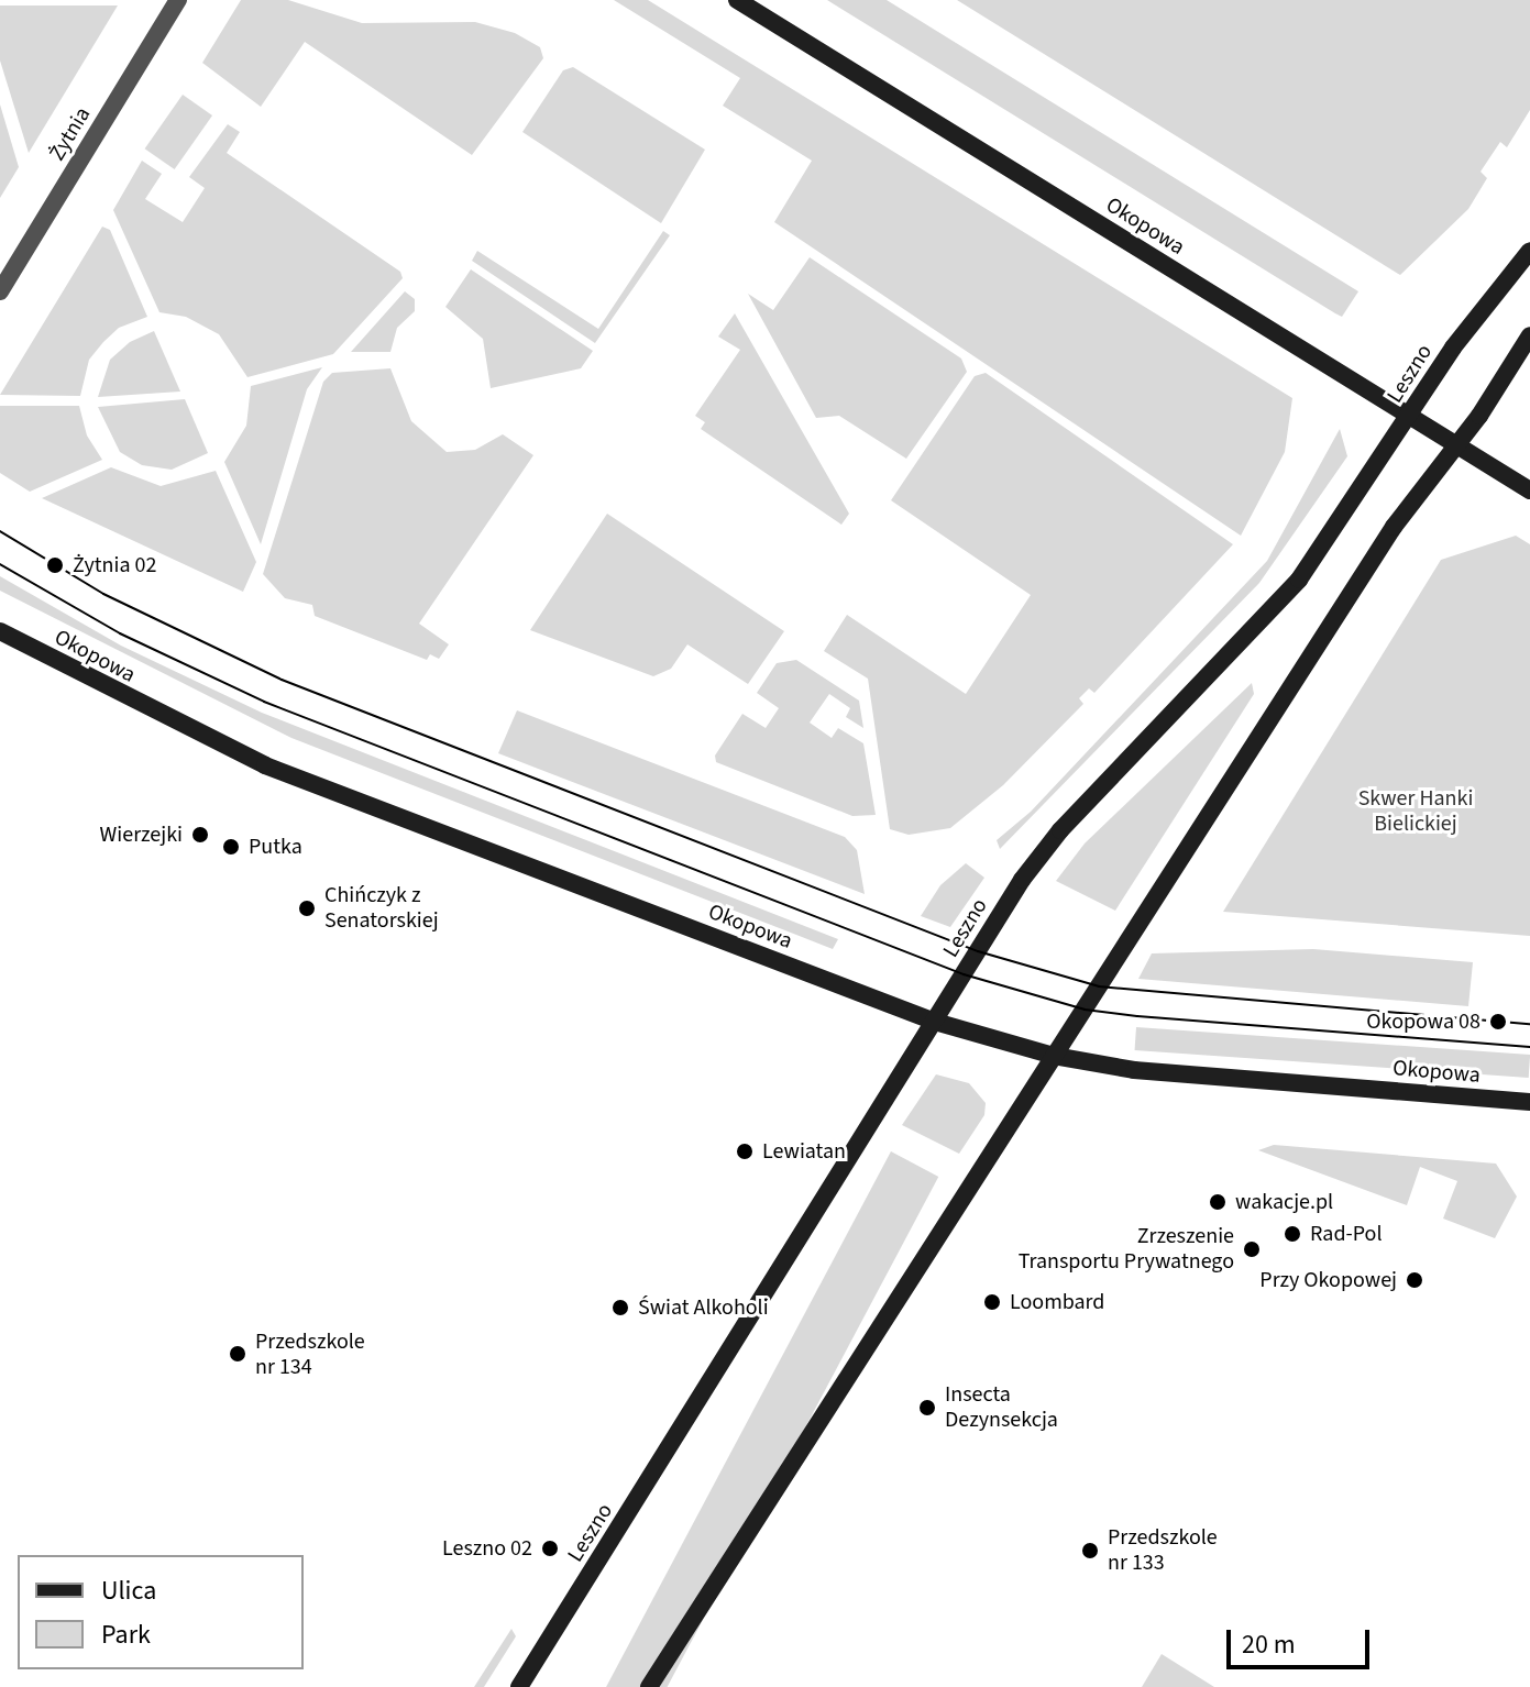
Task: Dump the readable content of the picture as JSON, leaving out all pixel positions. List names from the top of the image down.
{
  "streets": {
    "main road": ["Okopowa", "Leszno"],
    "street": ["Żytnia"]
  },
  "crossings": [
    ["Okopowa", "Leszno"]
  ],
  "parks": ["Skwer Hanki Bielickiej"],
  "places": [
    "Żytnia 02",
    "Wierzejki",
    "Putka",
    "Chińczyk z Senatorskiej",
    "Okopowa 08",
    "Lewiatan",
    "wakacje.pl",
    "Rad-Pol",
    "Zrzeszenie Transportu Prywatnego",
    "Przy Okopowej",
    "Loombard",
    "Świat Alkoholi",
    "Przedszkole nr 134",
    "Insecta Dezynsekcja",
    "Leszno 02",
    "Przedszkole nr 133"
  ],
  "legend": ["Ulica", "Park"],
  "scale_bar": "20 m"
}
